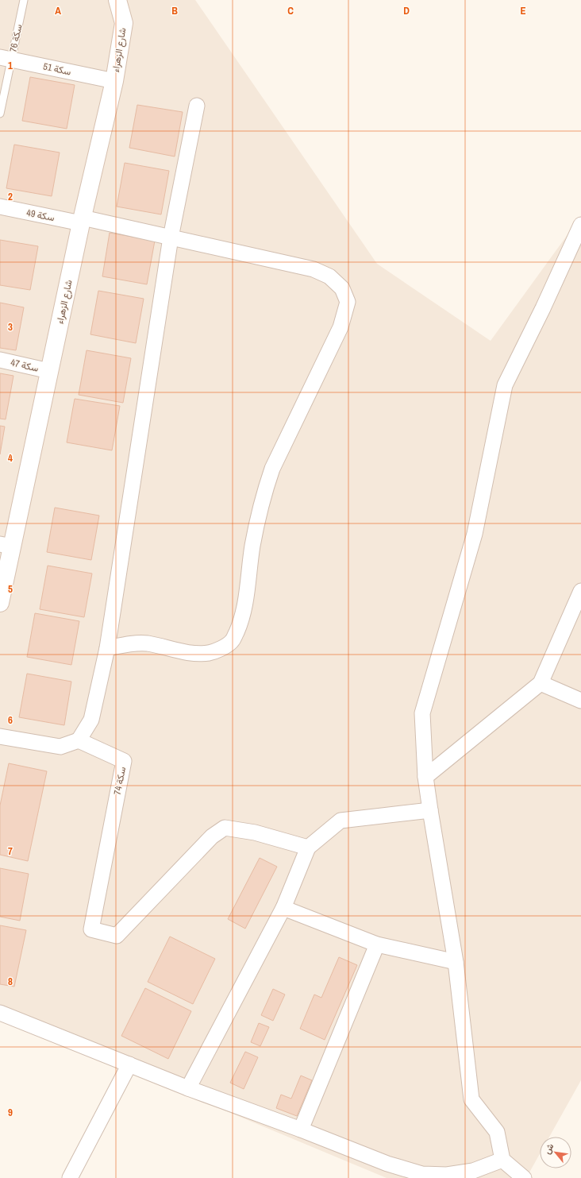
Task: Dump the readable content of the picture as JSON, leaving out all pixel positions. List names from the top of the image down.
{
  "streets": {
    "street": [
      "شارع الزهراء",
      "سكة 51",
      "سكة 49",
      "سكة 47",
      "سكة 74"
    ],
    "lane": ["سكة 76"]
  },
  "crossings": [
    ["سكة 76", "سكة 51"],
    ["شارع الزهراء", "سكة 51"],
    ["شارع الزهراء", "سكة 49"],
    ["شارع الزهراء", "سكة 47"]
  ],
  "north": "top left",
  "grid": {
    "columns": [
      "A",
      "B",
      "C",
      "D",
      "E"
    ],
    "rows": [
      "1",
      "2",
      "3",
      "4",
      "5",
      "6",
      "7",
      "8",
      "9"
    ]
  }
}
